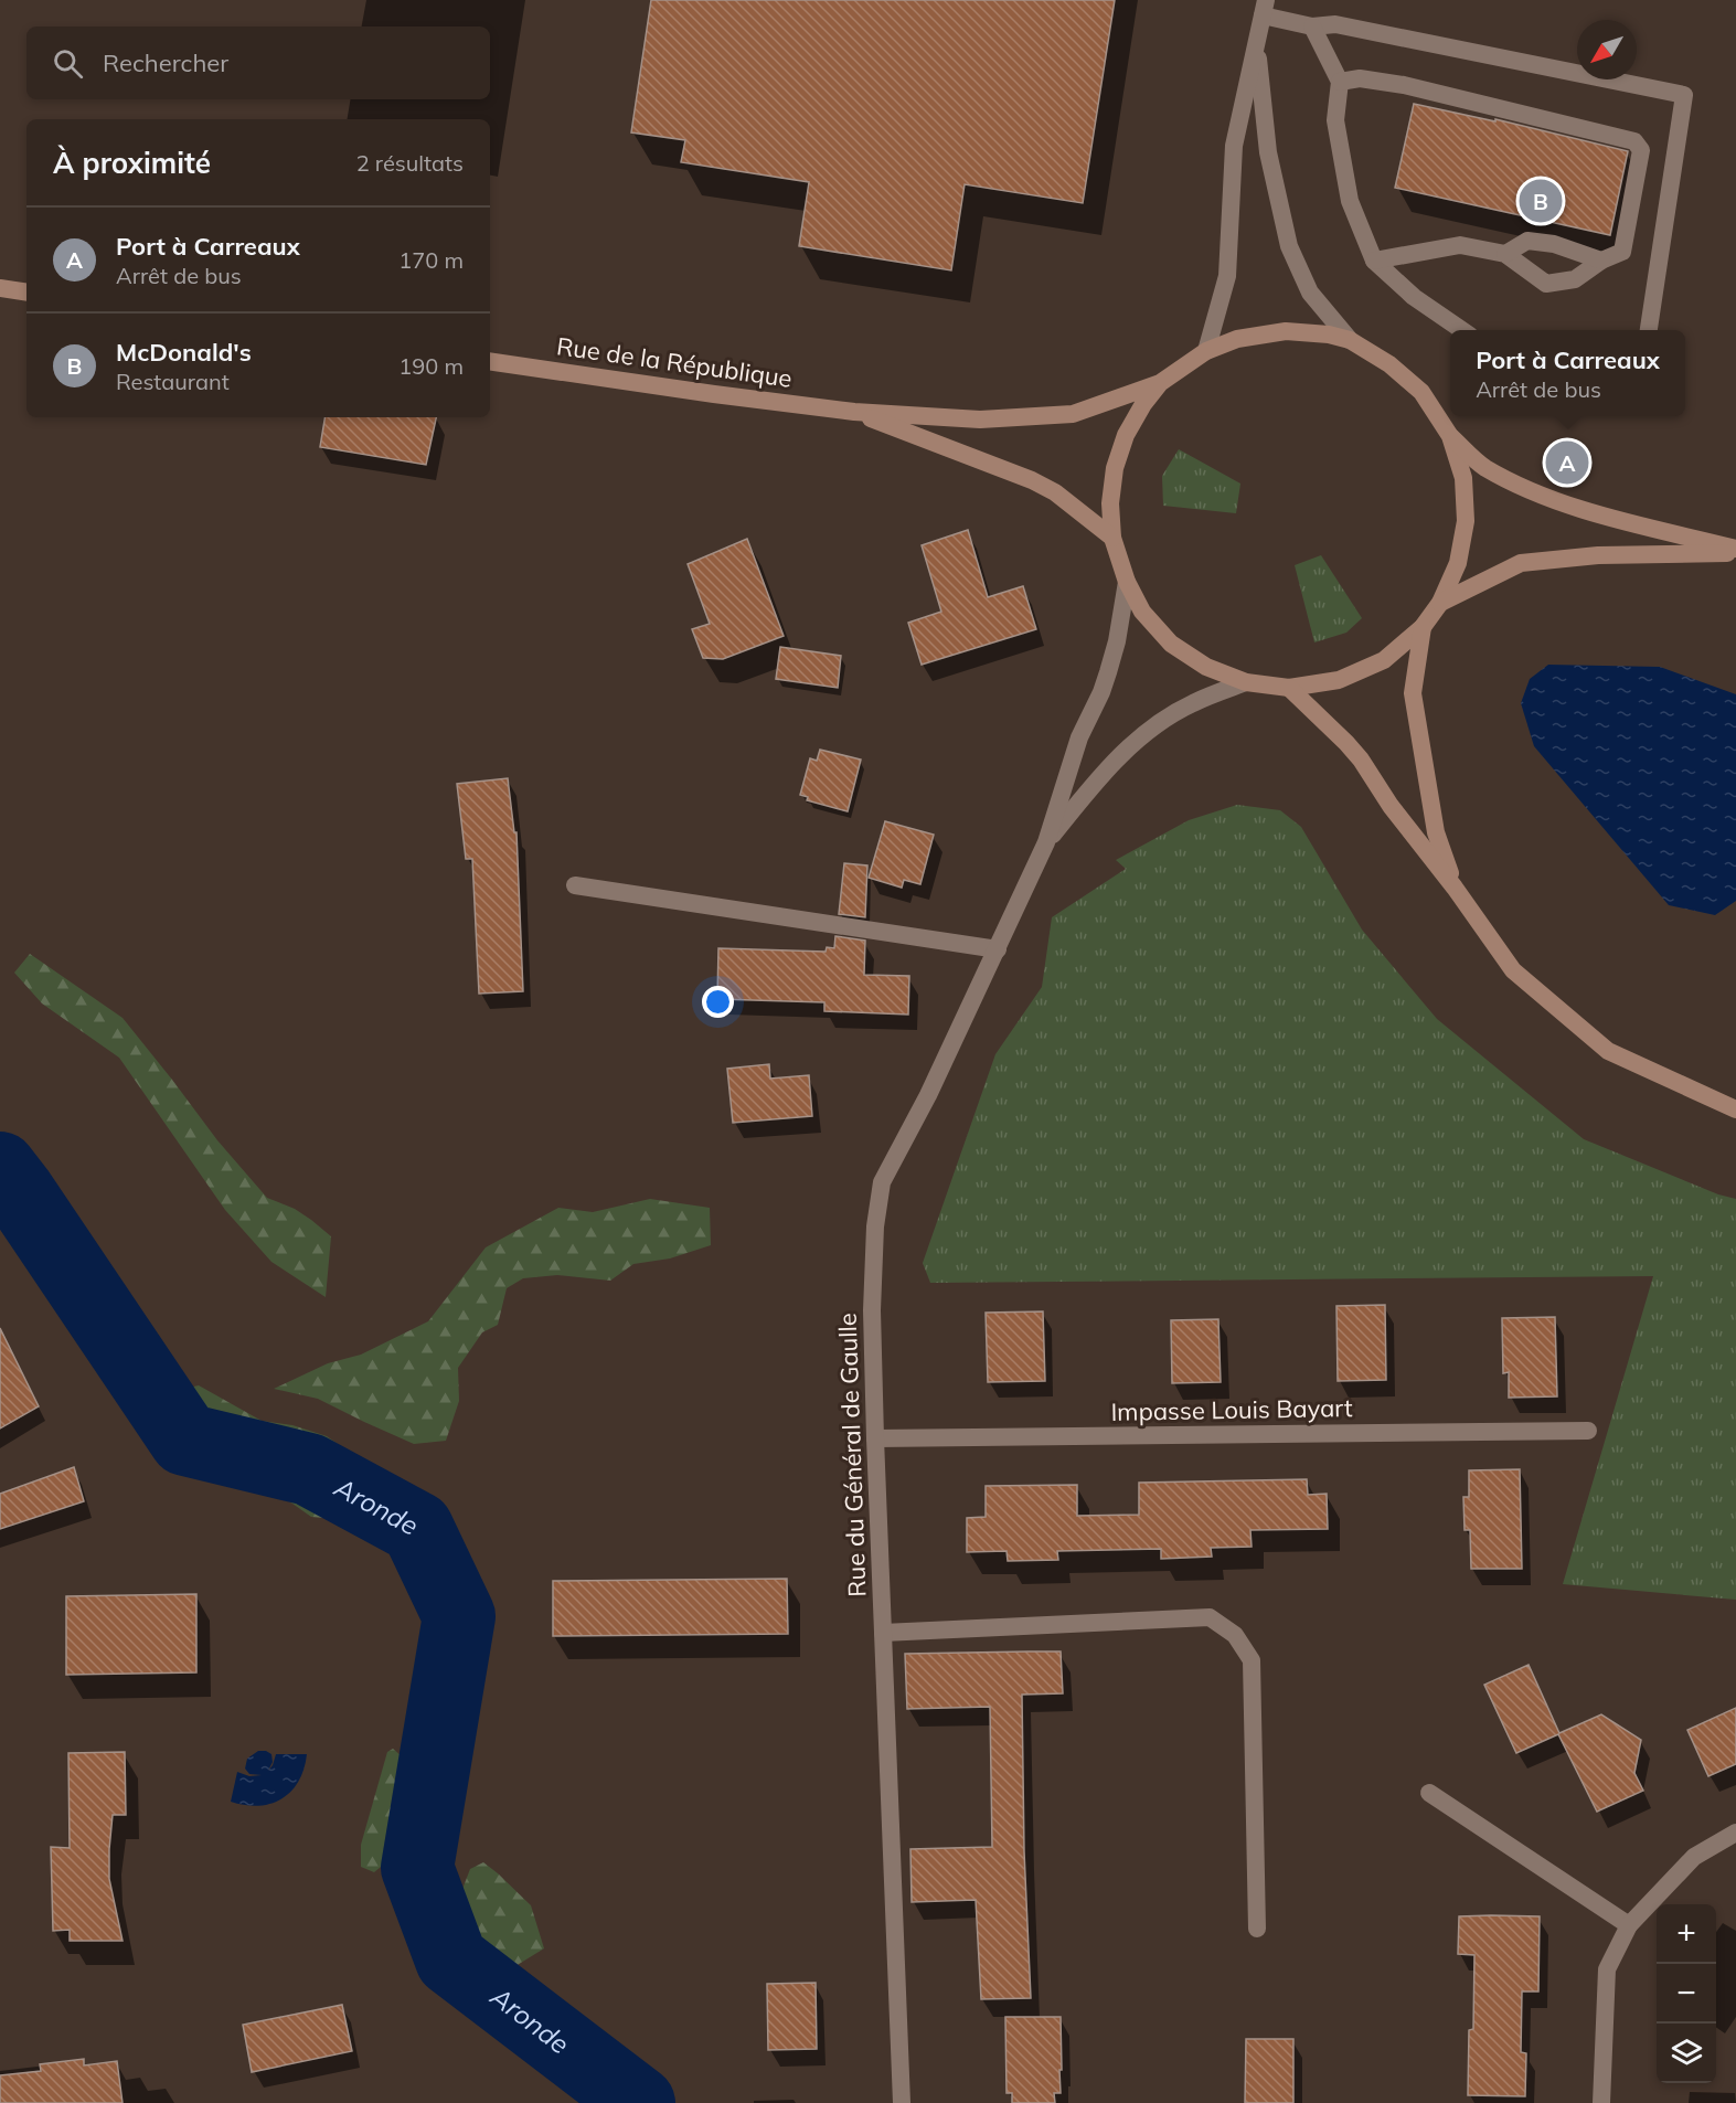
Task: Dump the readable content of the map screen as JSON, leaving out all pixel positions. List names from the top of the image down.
{
  "streets": {
    "main road": ["Rue de la République"],
    "street": ["Impasse Louis Bayart", "Rue du Général de Gaulle"]
  },
  "crossings": [
    ["Impasse Louis Bayart", "Rue du Général de Gaulle"]
  ],
  "water": ["Aronde"],
  "north": "bottom left",
  "page": {
    "search": "Rechercher",
    "heading": ["À proximité", "2 résultats"],
    "pins": ["B", "A"],
    "list": [
      {
        "mark": "A",
        "name": "Port à Carreaux",
        "note": "Arrêt de bus",
        "value": "170 m"
      },
      {
        "mark": "B",
        "name": "McDonald's",
        "note": "Restaurant",
        "value": "190 m"
      }
    ],
    "popup": ["Port à Carreaux", "Arrêt de bus"],
    "map_buttons": ["+", "−"]
  }
}
